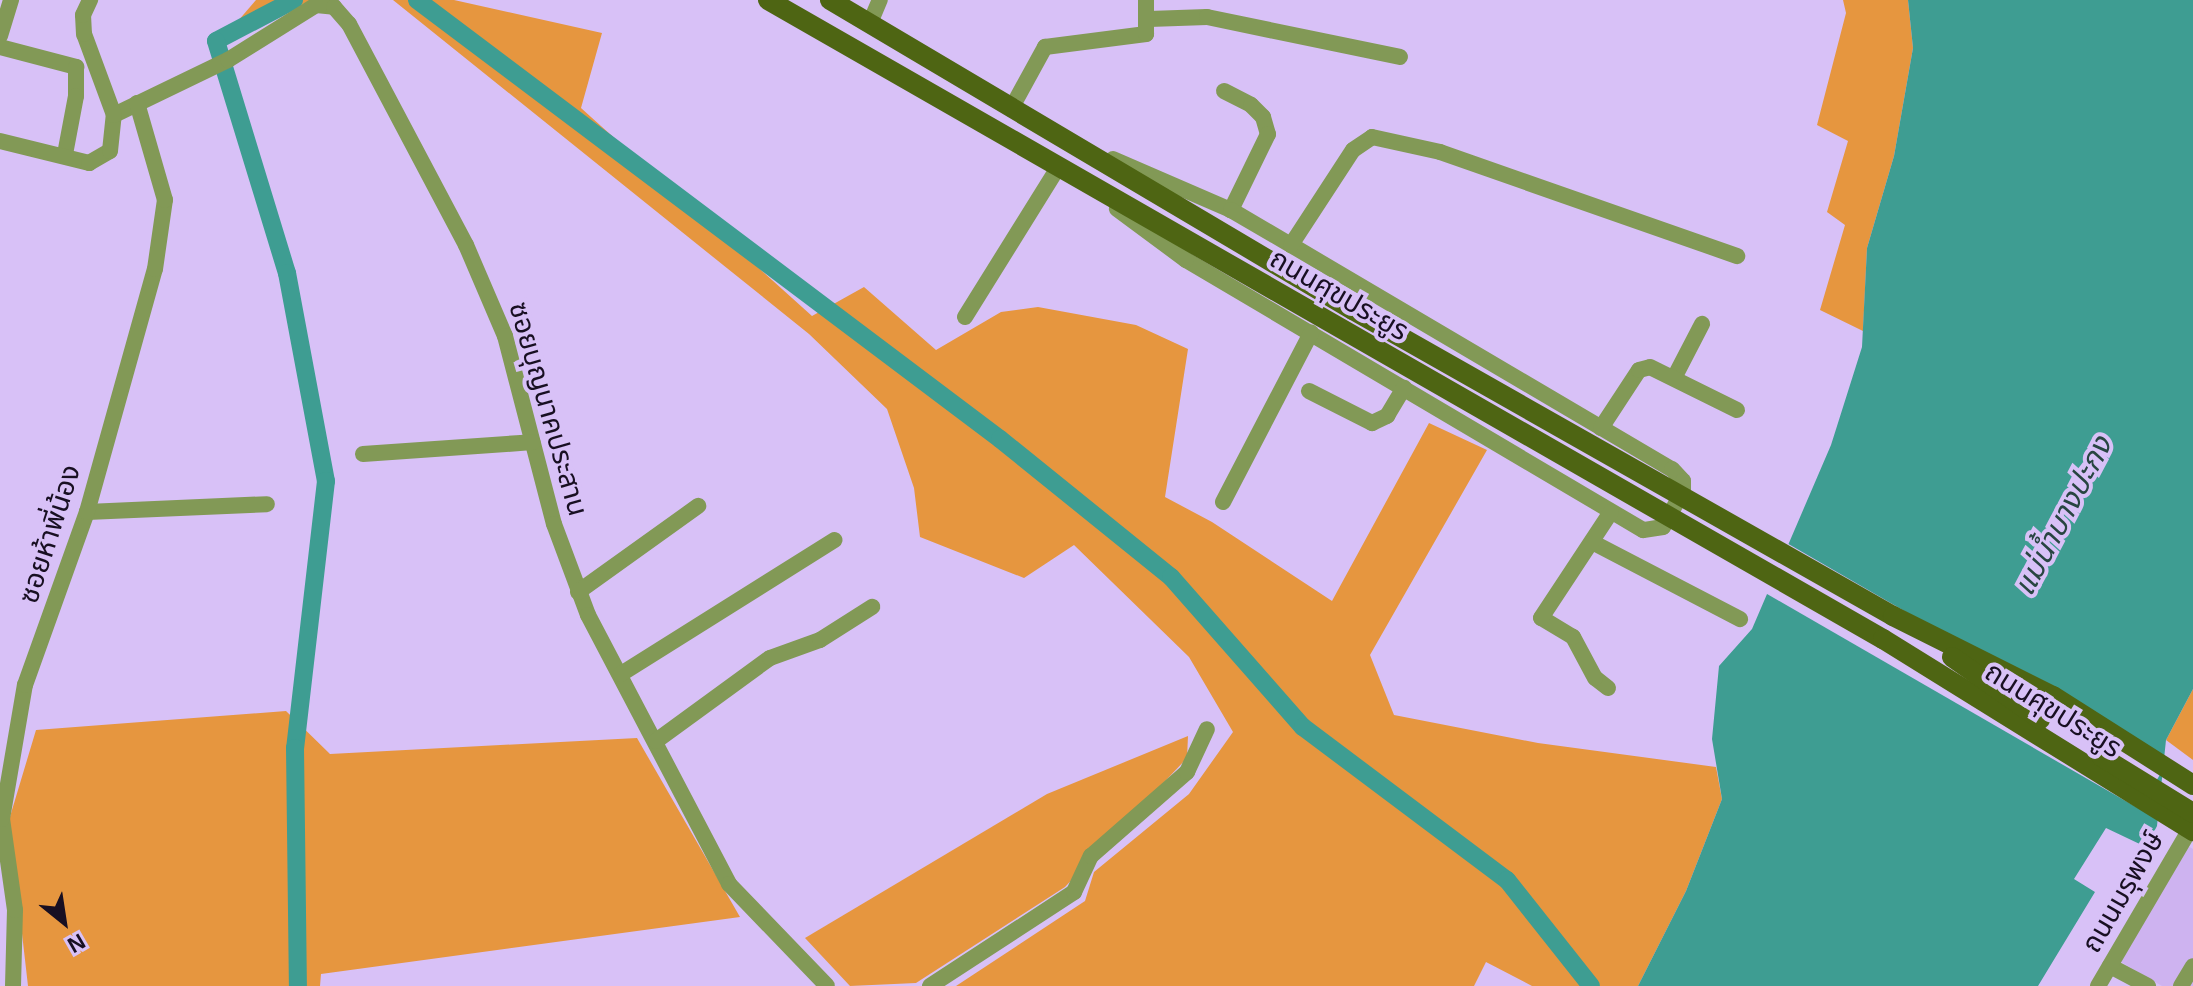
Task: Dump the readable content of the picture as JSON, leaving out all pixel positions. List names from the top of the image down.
{
  "streets": {
    "main road": ["ถนนศุขประยูร"],
    "street": ["ซอยบุญนาคประสาน", "ซอยห้าพี่น้อง", "ถนนมรุพงษ์"]
  },
  "crossings": [
    ["ซอยบุญนาคประสาน", "ซอยห้าพี่น้อง"]
  ],
  "water": ["แม่น้ำบางปะกง"],
  "north": "bottom right"
}
